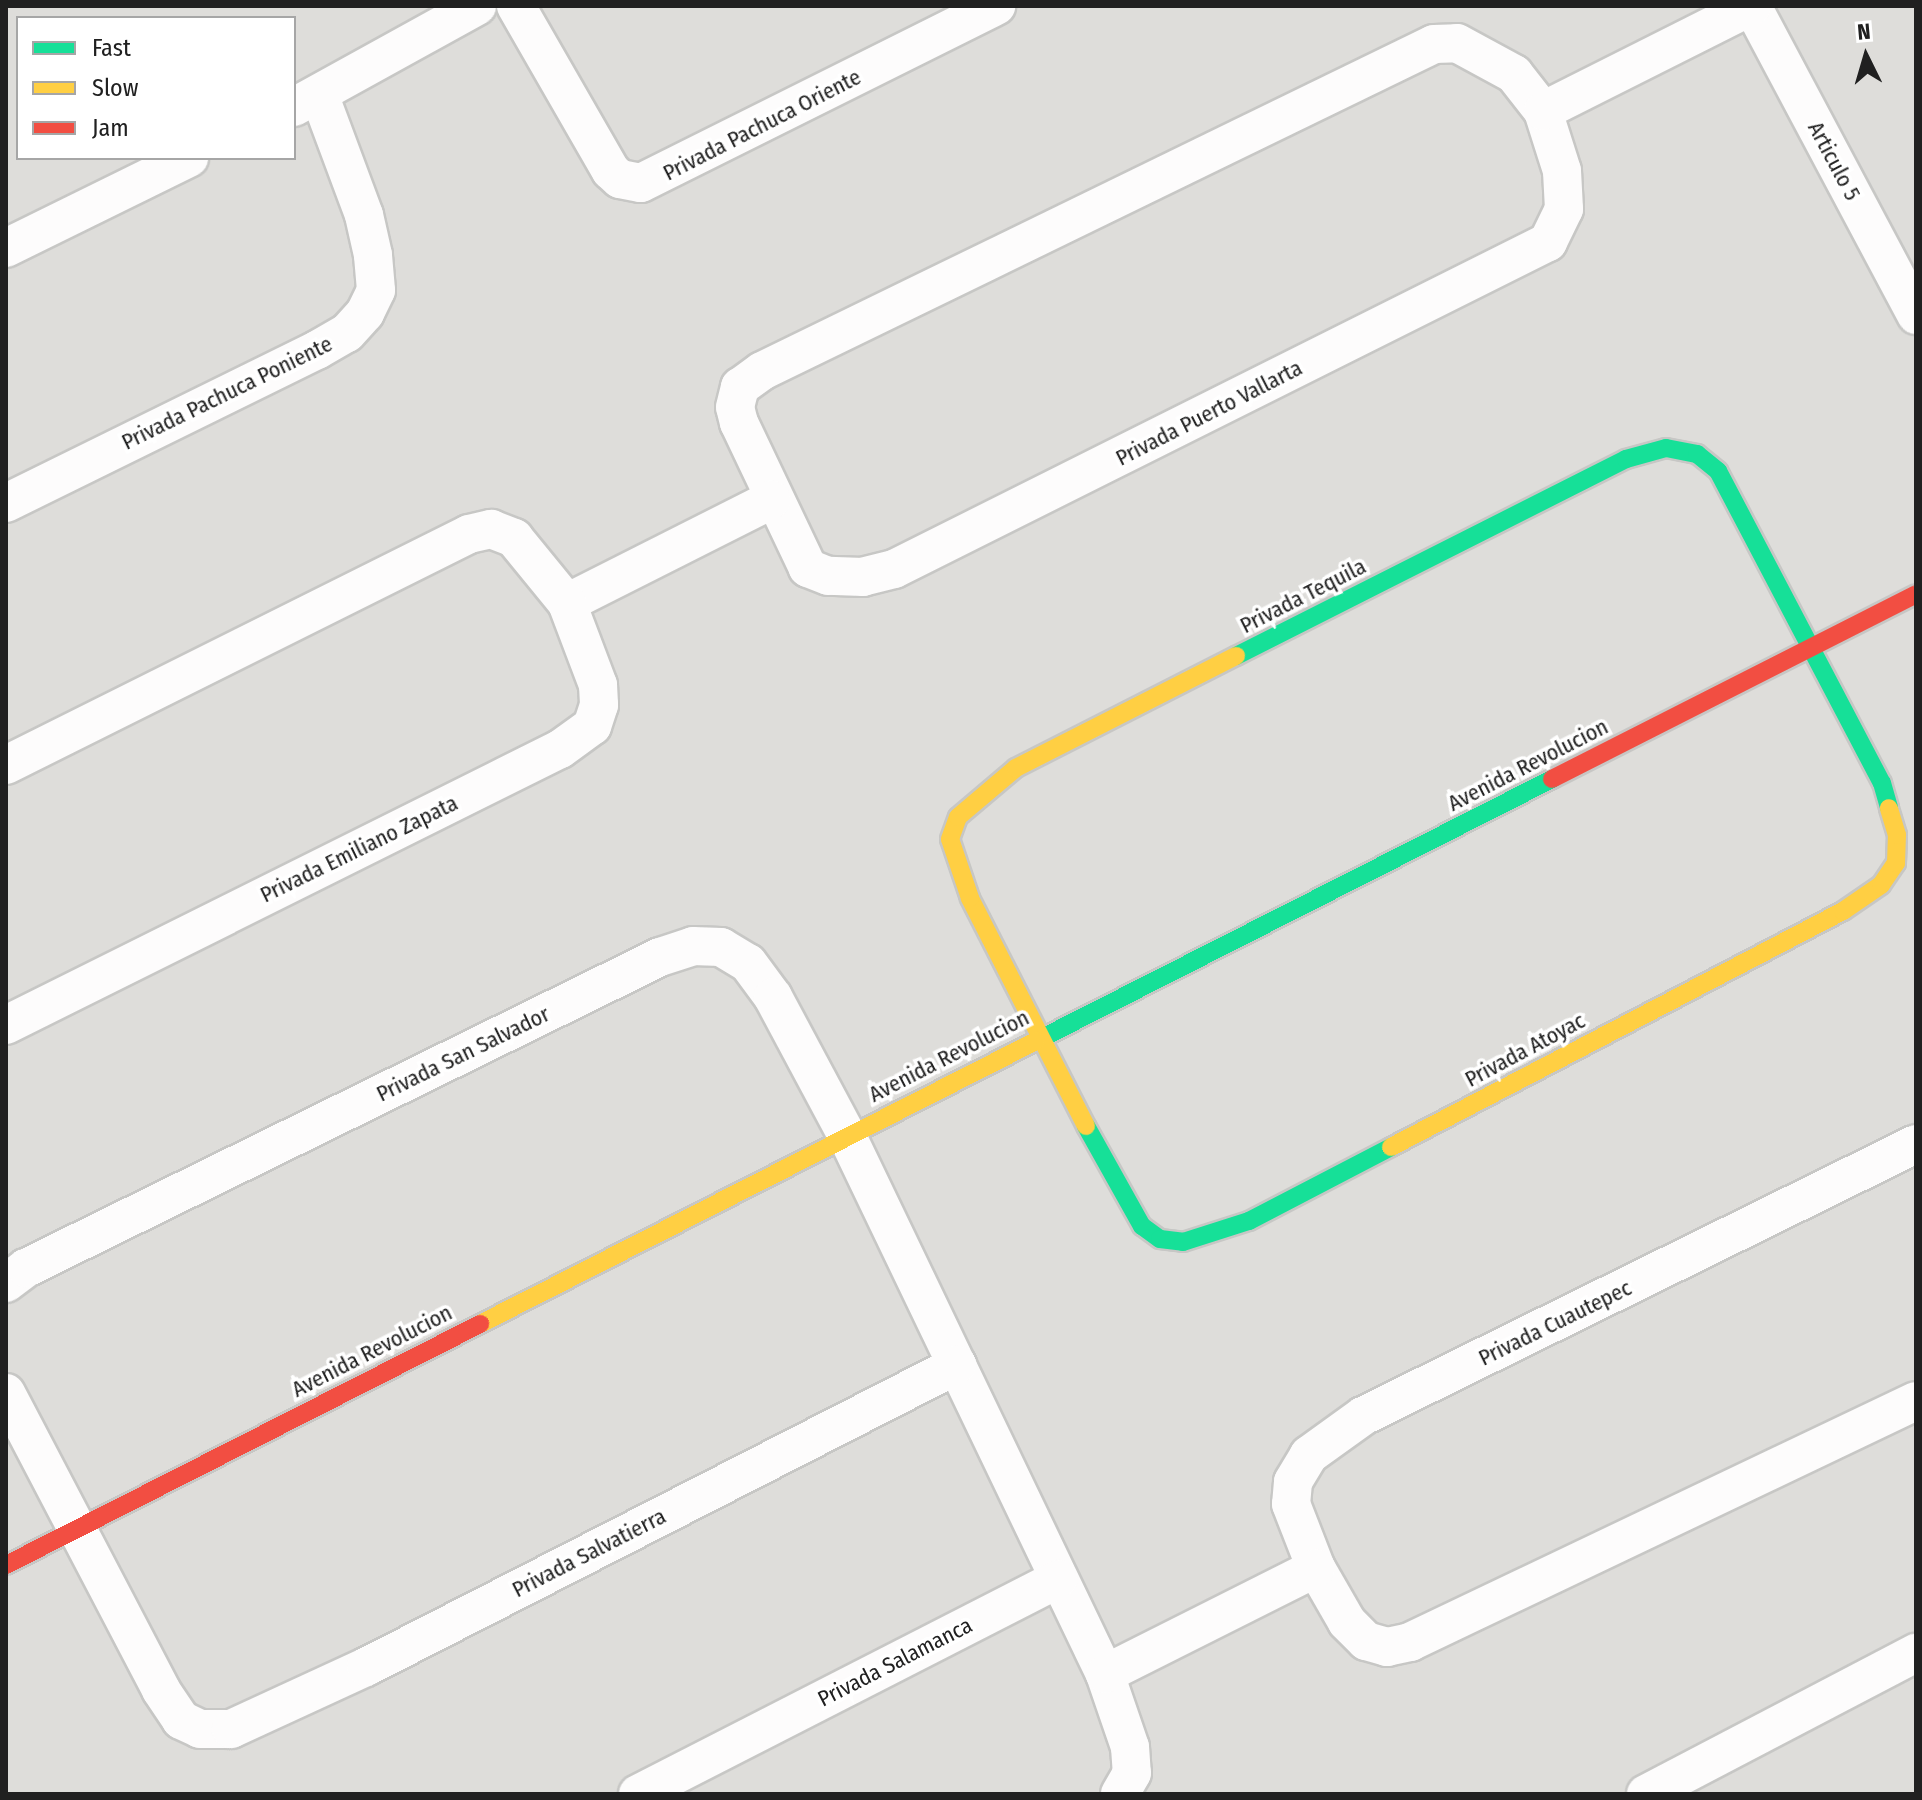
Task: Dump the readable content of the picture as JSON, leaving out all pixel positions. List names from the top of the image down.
{
  "streets": {
    "street": [
      "Privada Pachuca Oriente",
      "Articulo 5",
      "Privada Pachuca Poniente",
      "Privada Puerto Vallarta",
      "Privada Tequila",
      "Avenida Revolucion",
      "Privada Emiliano Zapata",
      "Privada Atoyac",
      "Privada San Salvador",
      "Privada Cuautepec",
      "Privada Salvatierra",
      "Privada Salamanca"
    ]
  },
  "crossings": [
    ["Privada Tequila", "Avenida Revolucion"],
    ["Privada Tequila", "Privada Atoyac"],
    ["Avenida Revolucion", "Privada Atoyac"],
    ["Avenida Revolucion", "Privada San Salvador"],
    ["Avenida Revolucion", "Privada Salvatierra"]
  ],
  "legend": ["Fast", "Slow", "Jam"],
  "north": "top"
}
